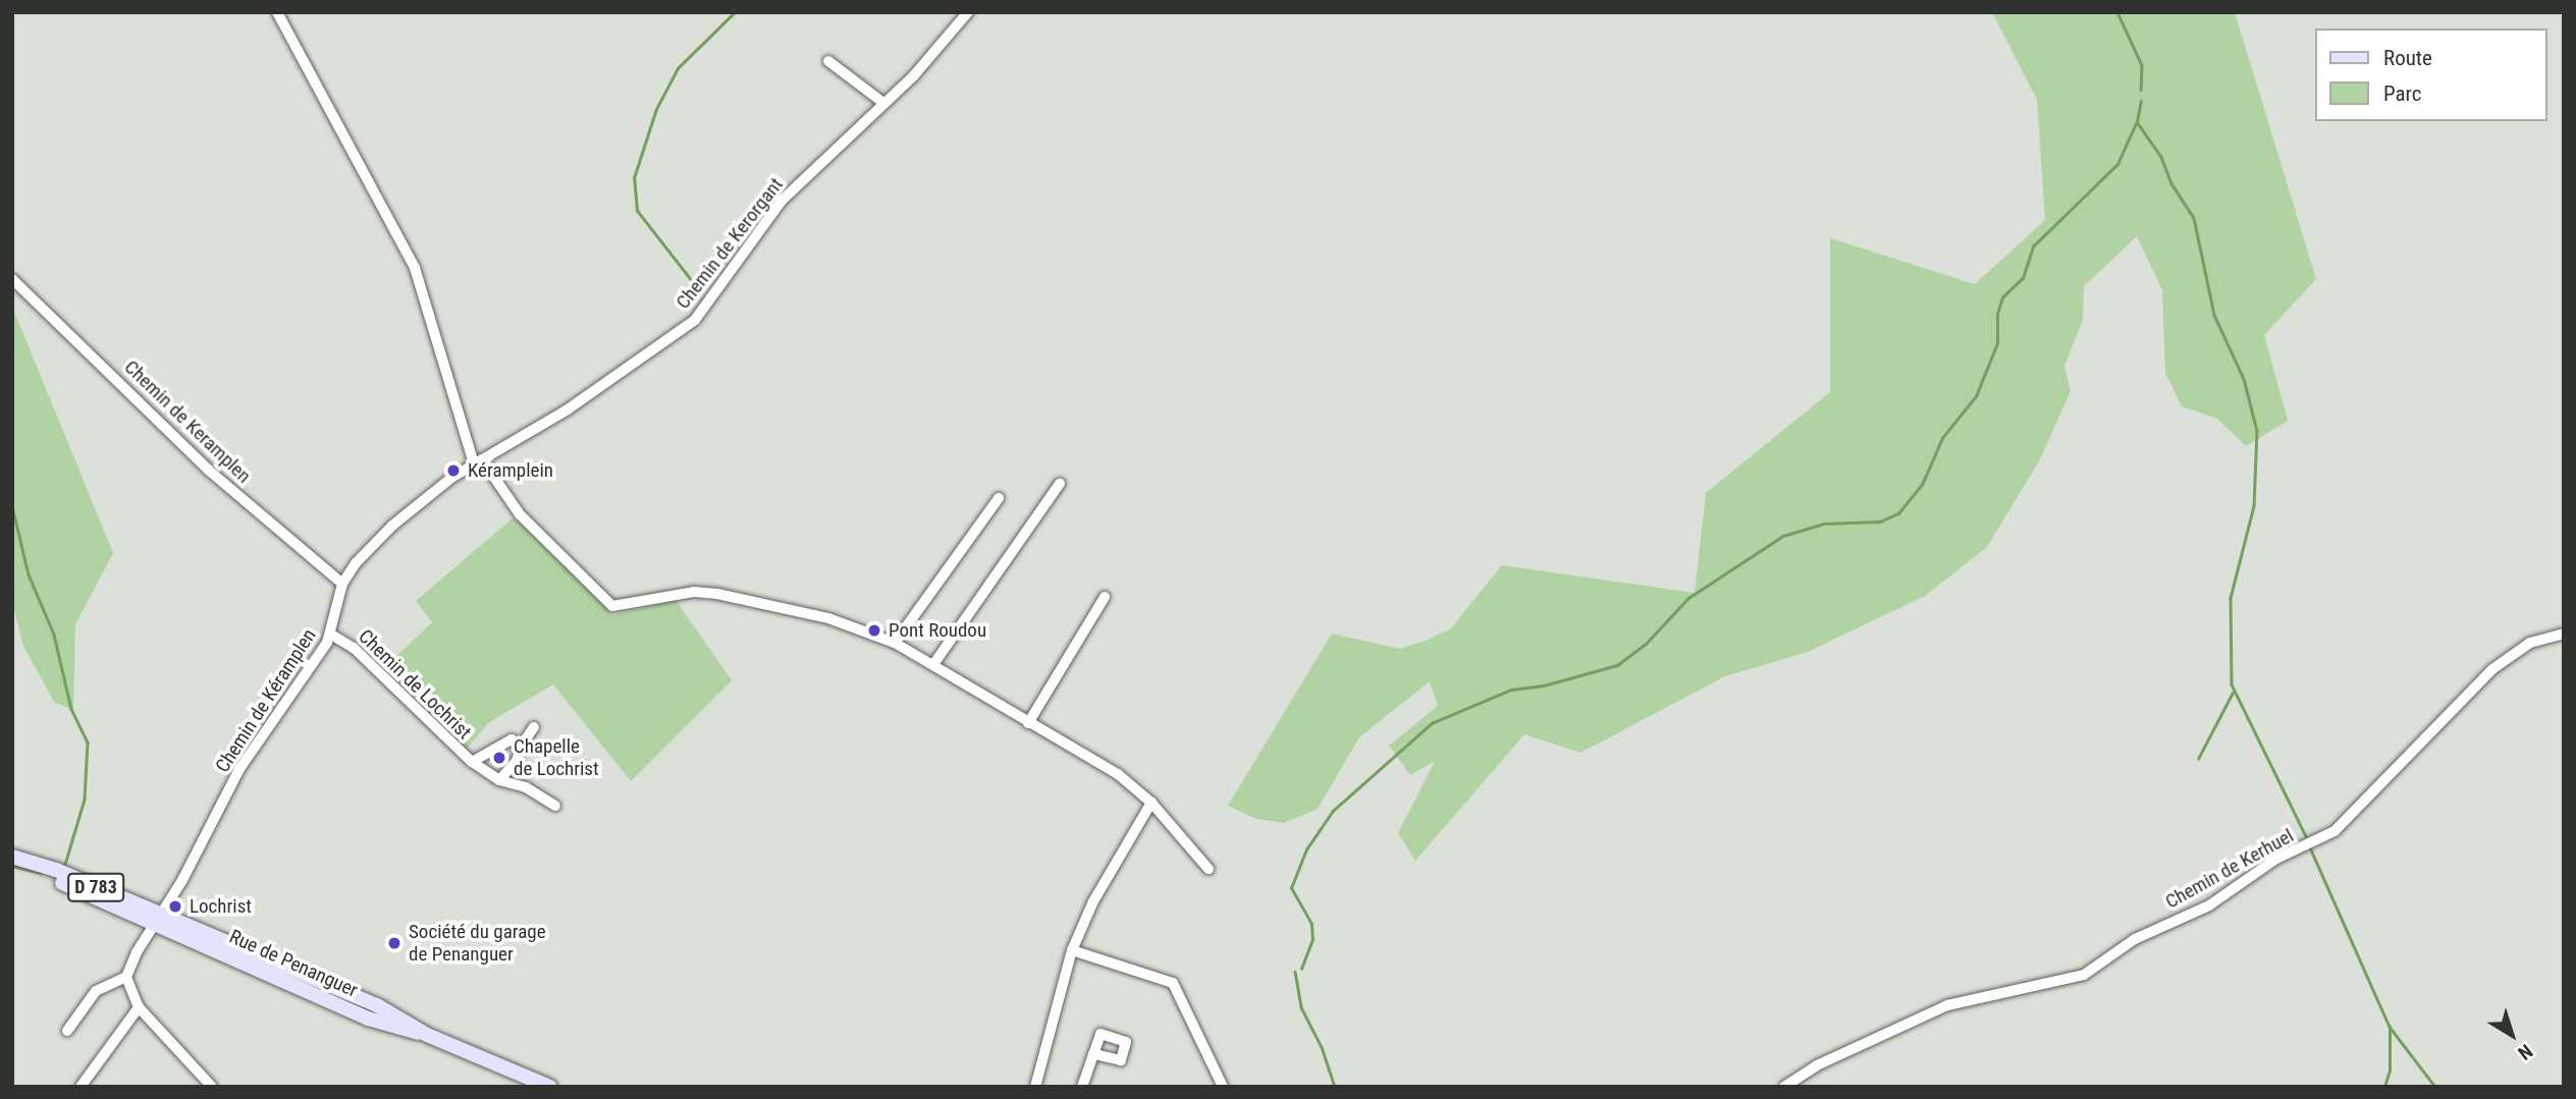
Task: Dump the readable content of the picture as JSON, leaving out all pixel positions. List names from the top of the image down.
{
  "streets": {
    "main road": ["D 783", "Rue de Penanguer"],
    "street": [
      "Chemin de Kerorgant",
      "Chemin de Keramplen",
      "Chemin de Lochrist",
      "Chemin de Kéramplen",
      "Chemin de Kerhuel"
    ]
  },
  "crossings": [
    ["Chemin de Kerorgant", "Chemin de Kéramplen"],
    ["Chemin de Keramplen", "Chemin de Kéramplen"],
    ["Chemin de Lochrist", "Chemin de Kéramplen"],
    ["Chemin de Kéramplen", "Rue de Penanguer"]
  ],
  "places": [
    "Kéramplein",
    "Pont Roudou",
    "Chapelle de Lochrist",
    "Lochrist",
    "Société du garage de Penanguer"
  ],
  "legend": ["Route", "Parc"],
  "north": "bottom right"
}
